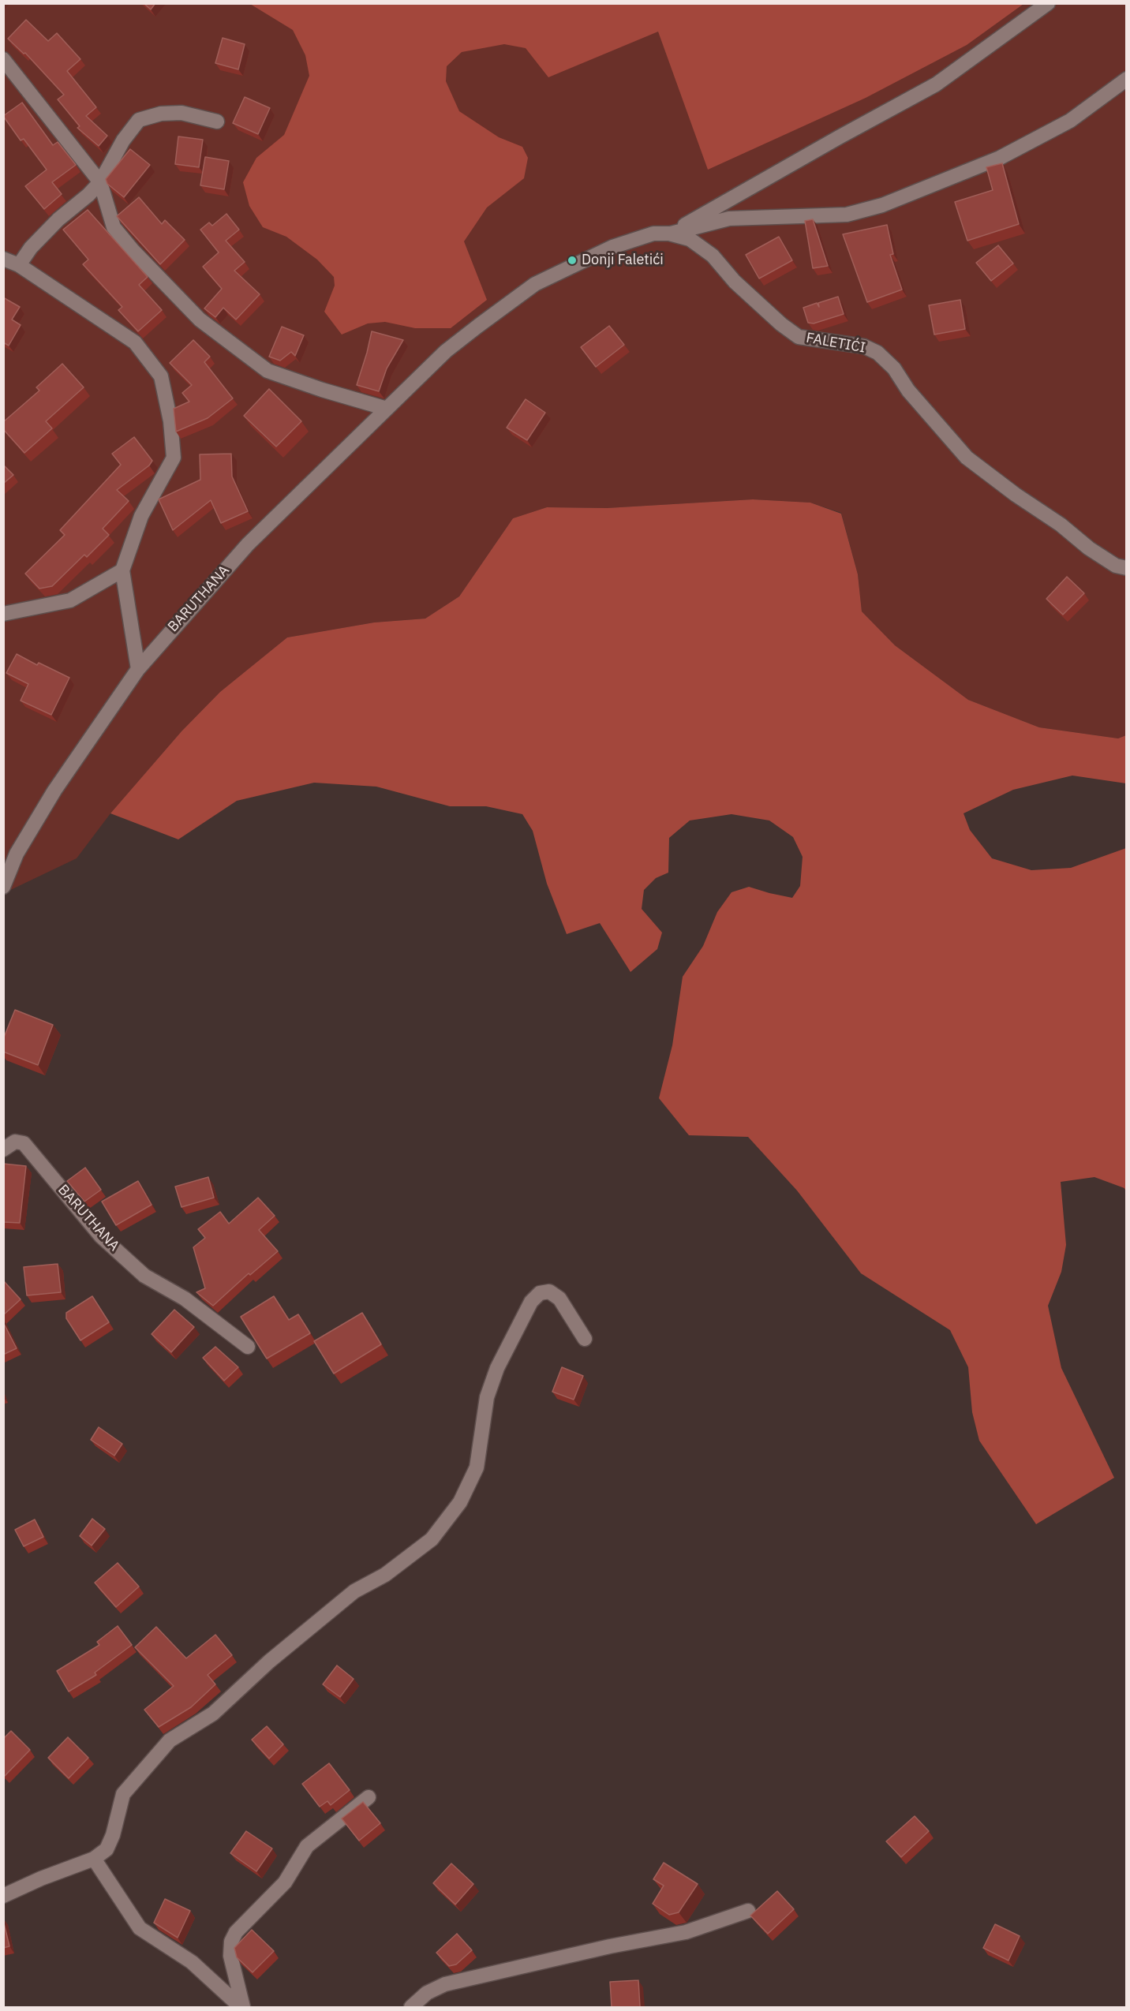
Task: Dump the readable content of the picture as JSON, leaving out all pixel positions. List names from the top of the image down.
{
  "streets": {
    "street": ["FALETIĆI", "BARUTHANA"]
  },
  "crossings": [
    ["FALETIĆI", "BARUTHANA"]
  ],
  "places": ["Donji Faletići"]
}
